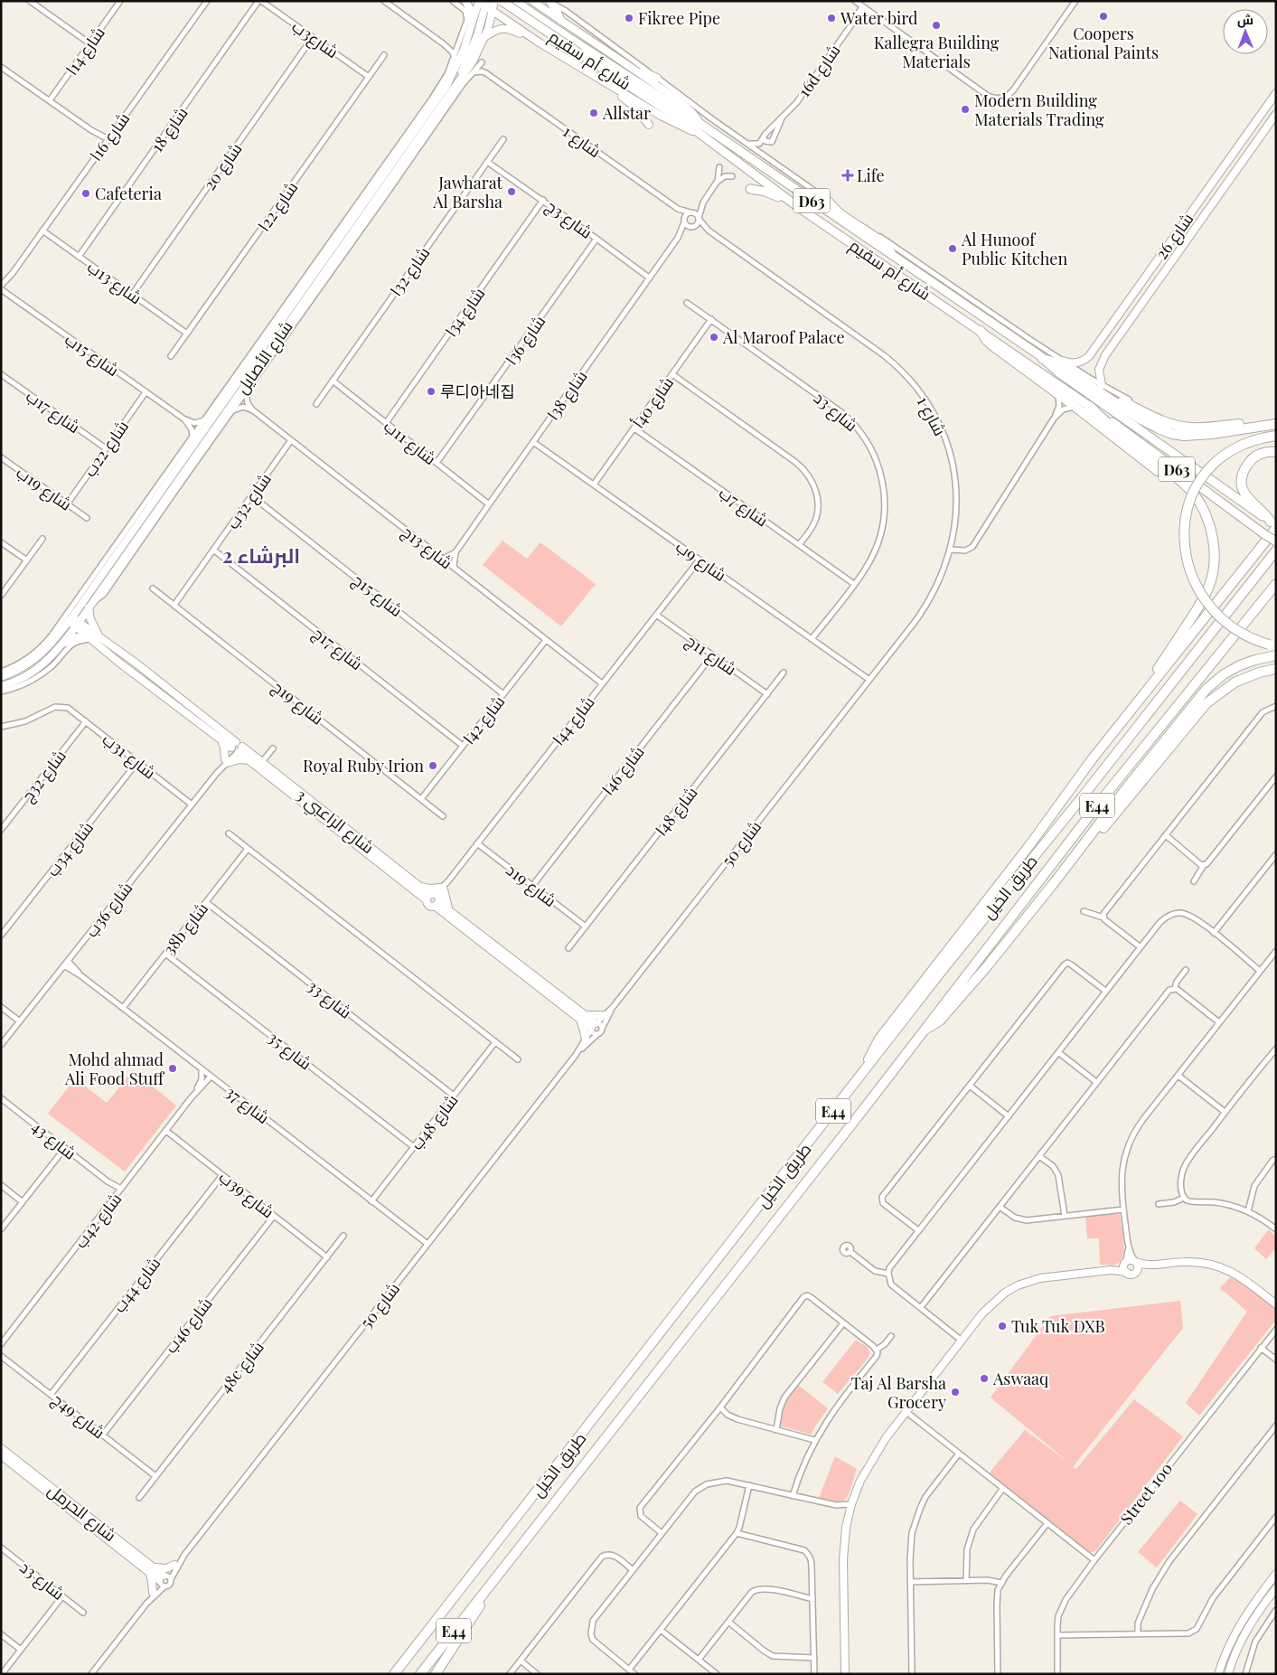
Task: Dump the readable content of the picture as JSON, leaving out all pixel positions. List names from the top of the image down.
{
  "streets": {
    "highway": ["E44", "طريق الخيل"],
    "main road": ["شارع أم سقيم", "D63"],
    "street": [
      "شارع3ب",
      "شارع 14ا",
      "16d شارع",
      "شارع 18",
      "شارع 16ا",
      "شارع 1",
      "شارع 20",
      "شارع 22ا",
      "شارع 3ج",
      "شارع 26",
      "شارع 32ا",
      "شارع 13ب",
      "شارع 34ا",
      "شارع 36ا",
      "شارع 15ب",
      "شارع الأصايل",
      "شارع 38ا",
      "شارع 40أ",
      "شارع 17ب",
      "شارع 3د",
      "شارع 11ب",
      "شارع 22ب",
      "شارع 19ب",
      "شارع 32ب",
      "شارع 7ب",
      "شارع 13ج",
      "شارع 9ب",
      "شارع 15ج",
      "شارع 17ج",
      "شارع 11ج",
      "شارع 19ج",
      "شارع 42ا",
      "شارع 44ا",
      "شارع 31ب",
      "شارع 46ا",
      "شارع 32ج",
      "شارع 48ا",
      "شارع الراعبي 3",
      "شارع 50",
      "شارع 34ب",
      "شارع 19د",
      "شارع 36ب",
      "38b شارع",
      "شارع 33",
      "شارع 35",
      "شارع 37",
      "شارع 48ب",
      "شارع 43",
      "شارع 39ب",
      "شارع 42ب",
      "شارع 44ب",
      "شارع 46ب",
      "48c شارع",
      "شارع 49ج",
      "Street 100",
      "شارع الحرمل"
    ]
  },
  "crossings": [
    ["شارع3ب", "شارع 18"],
    ["شارع3ب", "شارع 20"],
    ["شارع3ب", "شارع 22ا"],
    ["شارع 18", "شارع 13ب"],
    ["شارع 16ا", "شارع 13ب"],
    ["شارع 16ا", "شارع 15ب"],
    ["شارع 1", "شارع 38ا"],
    ["شارع 1", "شارع 9ب"],
    ["شارع 1", "شارع 50"],
    ["شارع 20", "شارع 13ب"],
    ["شارع 22ا", "شارع 13ب"],
    ["شارع 3ج", "شارع 32ا"],
    ["شارع 3ج", "شارع 34ا"],
    ["شارع 3ج", "شارع 36ا"],
    ["شارع 3ج", "شارع 38ا"],
    ["شارع 32ا", "شارع 11ب"],
    ["شارع 34ا", "شارع 11ب"],
    ["شارع 36ا", "شارع 11ب"],
    ["شارع 15ب", "شارع 22ب"],
    ["شارع الأصايل", "شارع الراعبي 3"],
    ["شارع 38ا", "شارع 11ب"],
    ["شارع 38ا", "شارع 13ج"],
    ["شارع 38ا", "شارع 9ب"],
    ["شارع 40أ", "شارع 3د"],
    ["شارع 40أ", "شارع 7ب"],
    ["شارع 40أ", "شارع 9ب"],
    ["شارع 17ب", "شارع 22ب"],
    ["شارع 3د", "شارع 7ب"],
    ["شارع 3د", "شارع 9ب"],
    ["شارع 22ب", "شارع 19ب"],
    ["شارع 32ب", "شارع 13ج"],
    ["شارع 32ب", "شارع 15ج"],
    ["شارع 32ب", "شارع 17ج"],
    ["شارع 32ب", "شارع 19ج"],
    ["شارع 13ج", "شارع 42ا"],
    ["شارع 13ج", "شارع 44ا"],
    ["شارع 9ب", "شارع 44ا"],
    ["شارع 9ب", "شارع 50"],
    ["شارع 15ج", "شارع 42ا"],
    ["شارع 17ج", "شارع 42ا"],
    ["شارع 11ج", "شارع 44ا"],
    ["شارع 11ج", "شارع 46ا"],
    ["شارع 11ج", "شارع 48ا"],
    ["شارع 19ج", "شارع 42ا"],
    ["شارع 44ا", "شارع الراعبي 3"],
    ["شارع 44ا", "شارع 19د"],
    ["شارع 31ب", "شارع 32ج"],
    ["شارع 31ب", "شارع 34ب"],
    ["شارع 31ب", "شارع 36ب"],
    ["شارع 46ا", "شارع 19د"],
    ["شارع 48ا", "شارع 19د"],
    ["شارع الراعبي 3", "شارع 50"],
    ["شارع الراعبي 3", "شارع 36ب"],
    ["شارع 50", "شارع 37"],
    ["شارع 50", "شارع الحرمل"],
    ["شارع 36ب", "شارع 37"],
    ["38b شارع", "شارع 33"],
    ["38b شارع", "شارع 35"],
    ["38b شارع", "شارع 37"],
    ["شارع 33", "شارع 48ب"],
    ["شارع 35", "شارع 48ب"],
    ["شارع 37", "شارع 48ب"],
    ["شارع 37", "شارع 42ب"],
    ["شارع 43", "شارع 42ب"],
    ["شارع 39ب", "شارع 42ب"],
    ["شارع 39ب", "شارع 44ب"],
    ["شارع 39ب", "شارع 46ب"],
    ["شارع 39ب", "48c شارع"],
    ["شارع 44ب", "شارع 49ج"],
    ["شارع 46ب", "شارع 49ج"],
    ["48c شارع", "شارع 49ج"]
  ],
  "districts": ["البرشاء 2"],
  "places": {
    "other": [
      "Coopers National Paints",
      "Fikree Pipe",
      "Water bird",
      "Kallegra Building Materials",
      "Modern Building Materials Trading",
      "Allstar",
      "Jawharat Al Barsha",
      "Cafeteria",
      "Al Hunoof Public Kitchen",
      "Al Maroof Palace",
      "루디아네집",
      "Royal Ruby Irion",
      "Mohd ahmad Ali Food Stuff",
      "Tuk Tuk DXB",
      "Aswaaq",
      "Taj Al Barsha Grocery"
    ],
    "health": ["Life"]
  },
  "north": "top"
}
